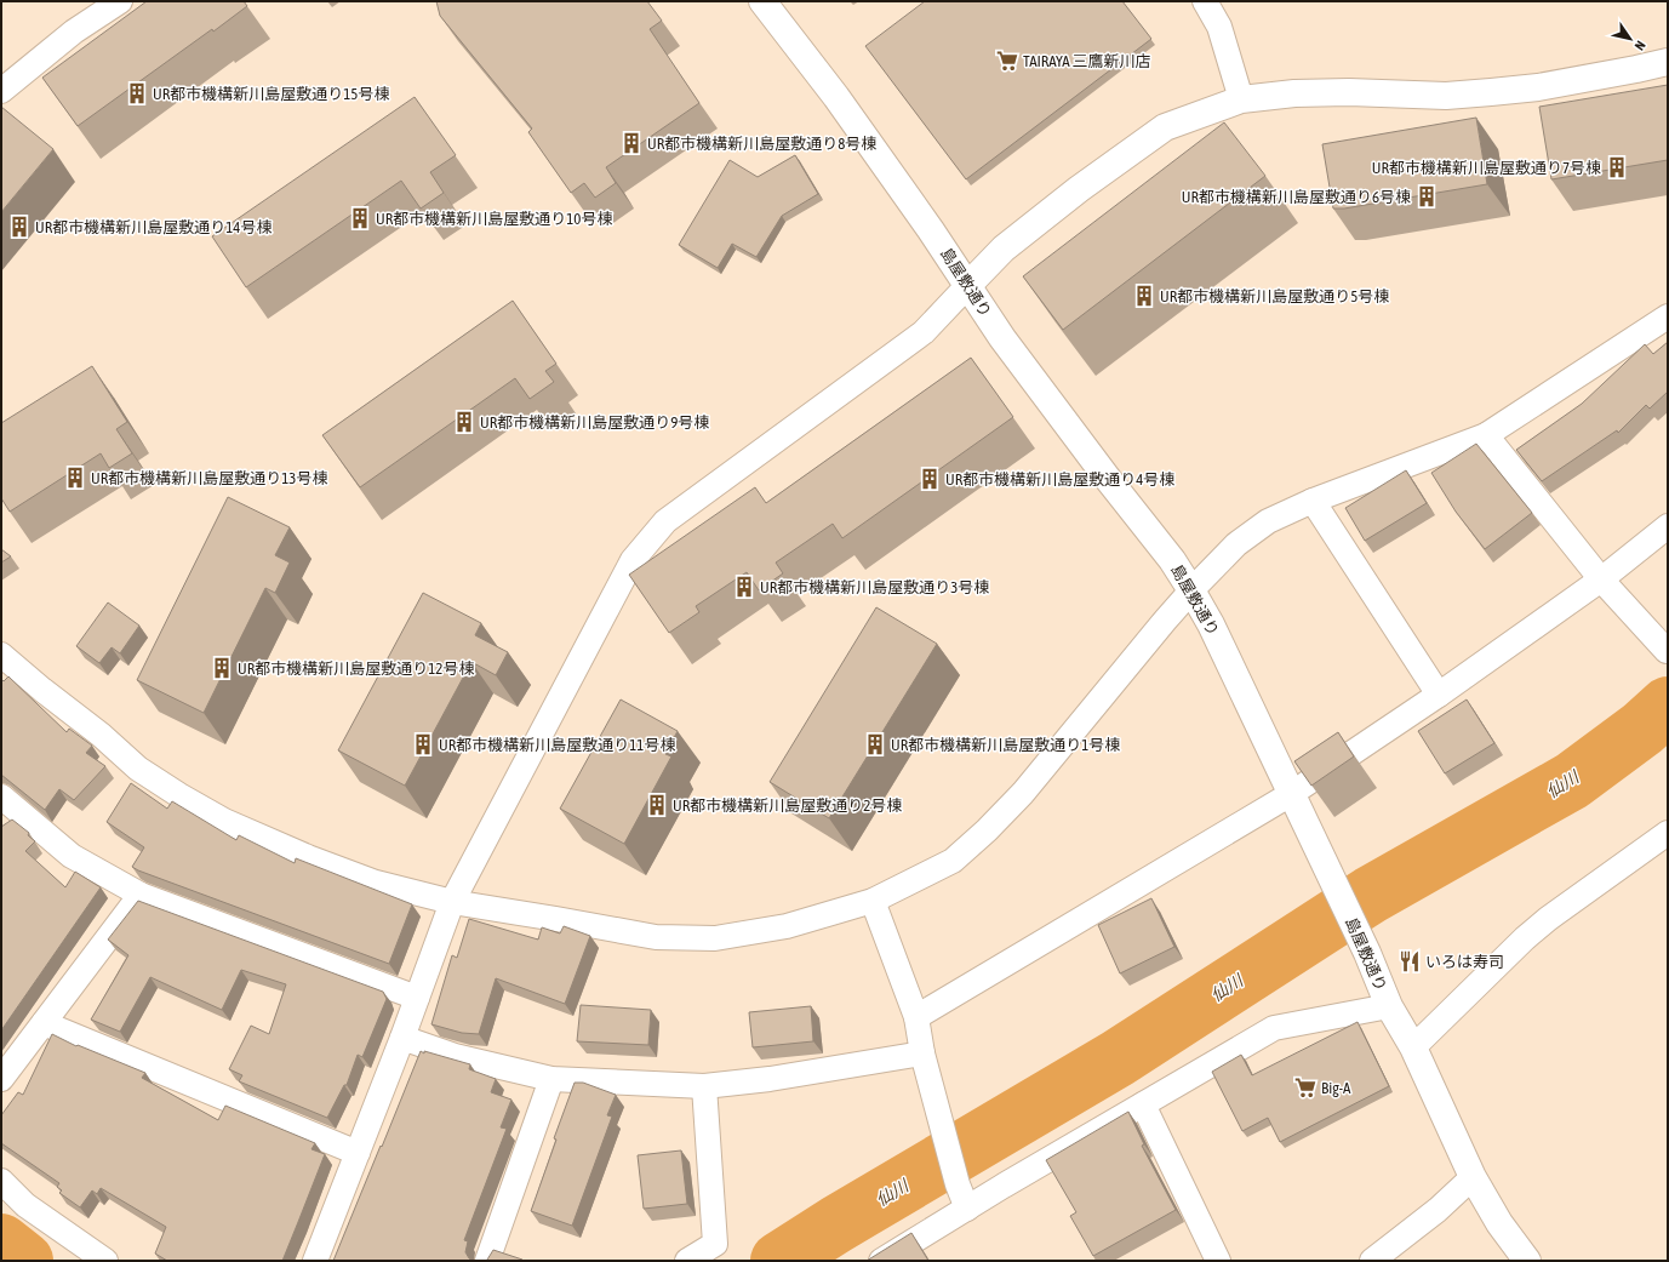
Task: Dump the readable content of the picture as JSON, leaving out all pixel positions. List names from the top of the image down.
{
  "streets": {
    "street": ["島屋敷通り"]
  },
  "water": ["仙川"],
  "places": {
    "supermarket": ["TAIRAYA 三鷹新川店", "Big-A"],
    "building": [
      "UR都市機構新川島屋敷通り15号棟",
      "UR都市機構新川島屋敷通り8号棟",
      "UR都市機構新川島屋敷通り7号棟",
      "UR都市機構新川島屋敷通り6号棟",
      "UR都市機構新川島屋敷通り10号棟",
      "UR都市機構新川島屋敷通り14号棟",
      "UR都市機構新川島屋敷通り5号棟",
      "UR都市機構新川島屋敷通り9号棟",
      "UR都市機構新川島屋敷通り13号棟",
      "UR都市機構新川島屋敷通り4号棟",
      "UR都市機構新川島屋敷通り3号棟",
      "UR都市機構新川島屋敷通り12号棟",
      "UR都市機構新川島屋敷通り11号棟",
      "UR都市機構新川島屋敷通り1号棟",
      "UR都市機構新川島屋敷通り2号棟"
    ],
    "restaurant": ["いろは寿司"]
  },
  "north": "bottom right"
}
